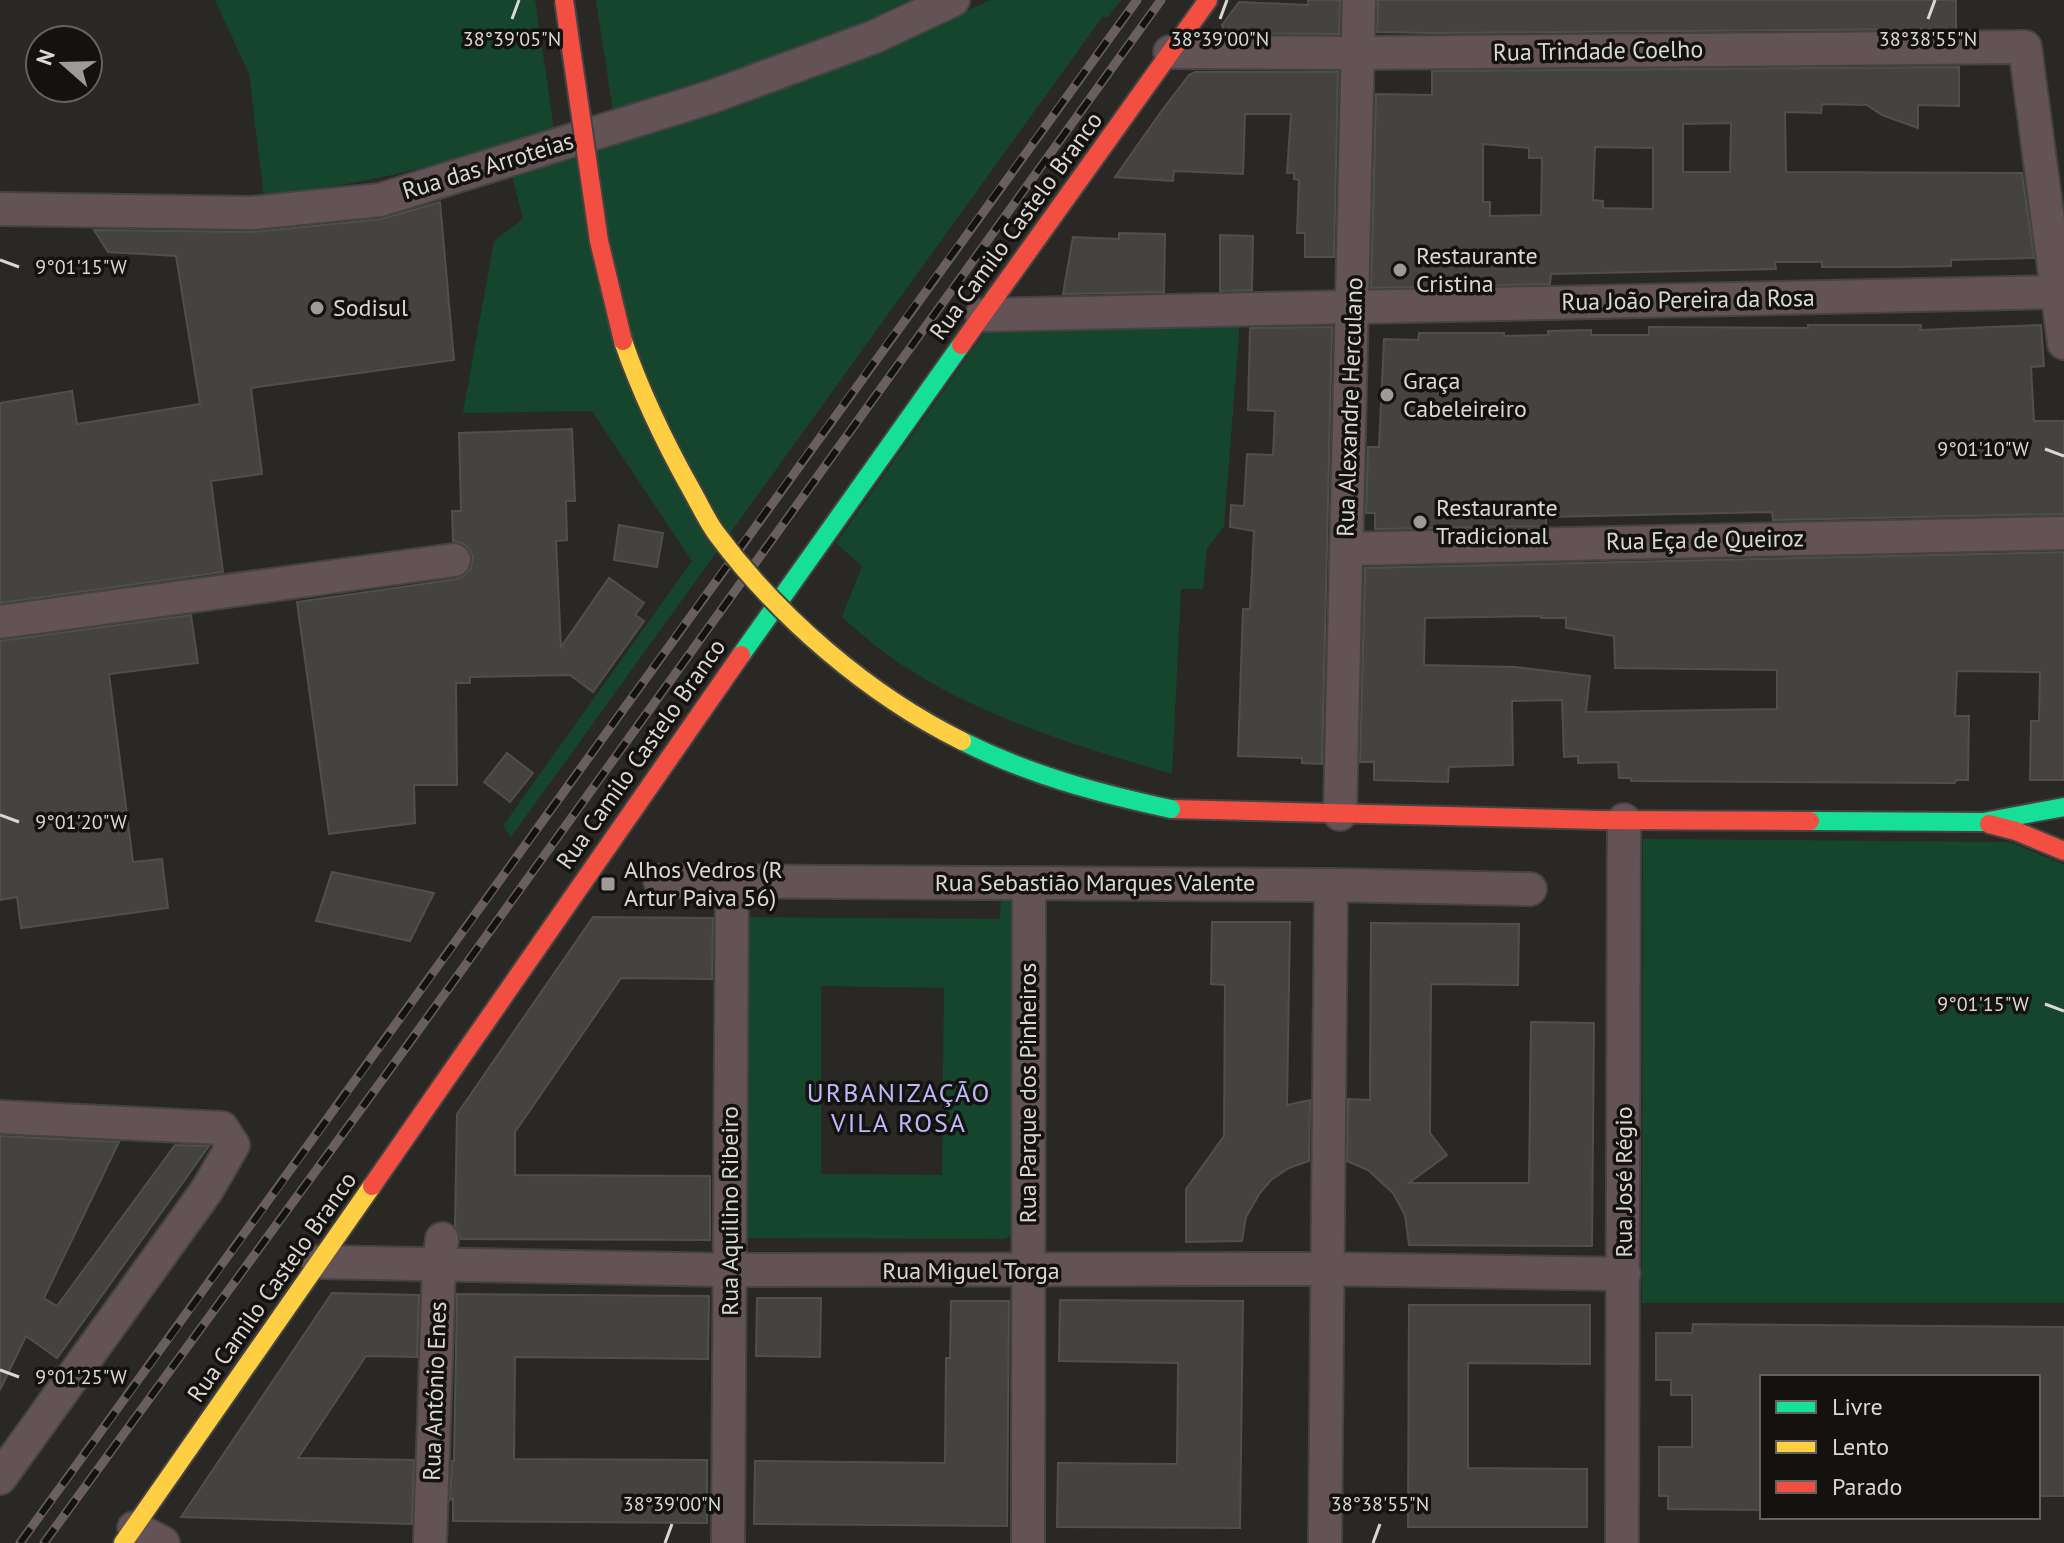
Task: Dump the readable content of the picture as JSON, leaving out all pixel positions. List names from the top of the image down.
{
  "streets": {
    "street": [
      "Rua Trindade Coelho",
      "Rua das Arroteias",
      "Rua Camilo Castelo Branco",
      "Rua João Pereira da Rosa",
      "Rua Alexandre Herculano",
      "Rua Eça de Queiroz",
      "Rua Sebastião Marques Valente",
      "Rua Parque dos Pinheiros",
      "Rua José Régio",
      "Rua Aquilino Ribeiro",
      "Rua Miguel Torga",
      "Rua António Enes"
    ]
  },
  "crossings": [
    ["Rua Trindade Coelho", "Rua Camilo Castelo Branco"],
    ["Rua Trindade Coelho", "Rua João Pereira da Rosa"],
    ["Rua Trindade Coelho", "Rua Alexandre Herculano"],
    ["Rua Camilo Castelo Branco", "Rua João Pereira da Rosa"],
    ["Rua Camilo Castelo Branco", "Rua Miguel Torga"],
    ["Rua João Pereira da Rosa", "Rua Alexandre Herculano"],
    ["Rua Alexandre Herculano", "Rua Eça de Queiroz"],
    ["Rua Sebastião Marques Valente", "Rua Parque dos Pinheiros"],
    ["Rua Sebastião Marques Valente", "Rua Aquilino Ribeiro"],
    ["Rua Parque dos Pinheiros", "Rua Miguel Torga"],
    ["Rua José Régio", "Rua Miguel Torga"],
    ["Rua Aquilino Ribeiro", "Rua Miguel Torga"],
    ["Rua Miguel Torga", "Rua António Enes"]
  ],
  "districts": ["URBANIZAÇÃO VILA ROSA"],
  "places": {
    "other": [
      "Restaurante Cristina",
      "Sodisul",
      "Graça Cabeleireiro",
      "Restaurante Tradicional"
    ],
    "transit": ["Alhos Vedros (R Artur Paiva 56)"]
  },
  "legend": ["Livre", "Lento", "Parado"],
  "north": "left",
  "coordinates": [
    "38°39'05\"N",
    "38°39'00\"N",
    "38°38'55\"N",
    "9°01'15\"W",
    "9°01'10\"W",
    "9°01'20\"W",
    "9°01'25\"W"
  ]
}
